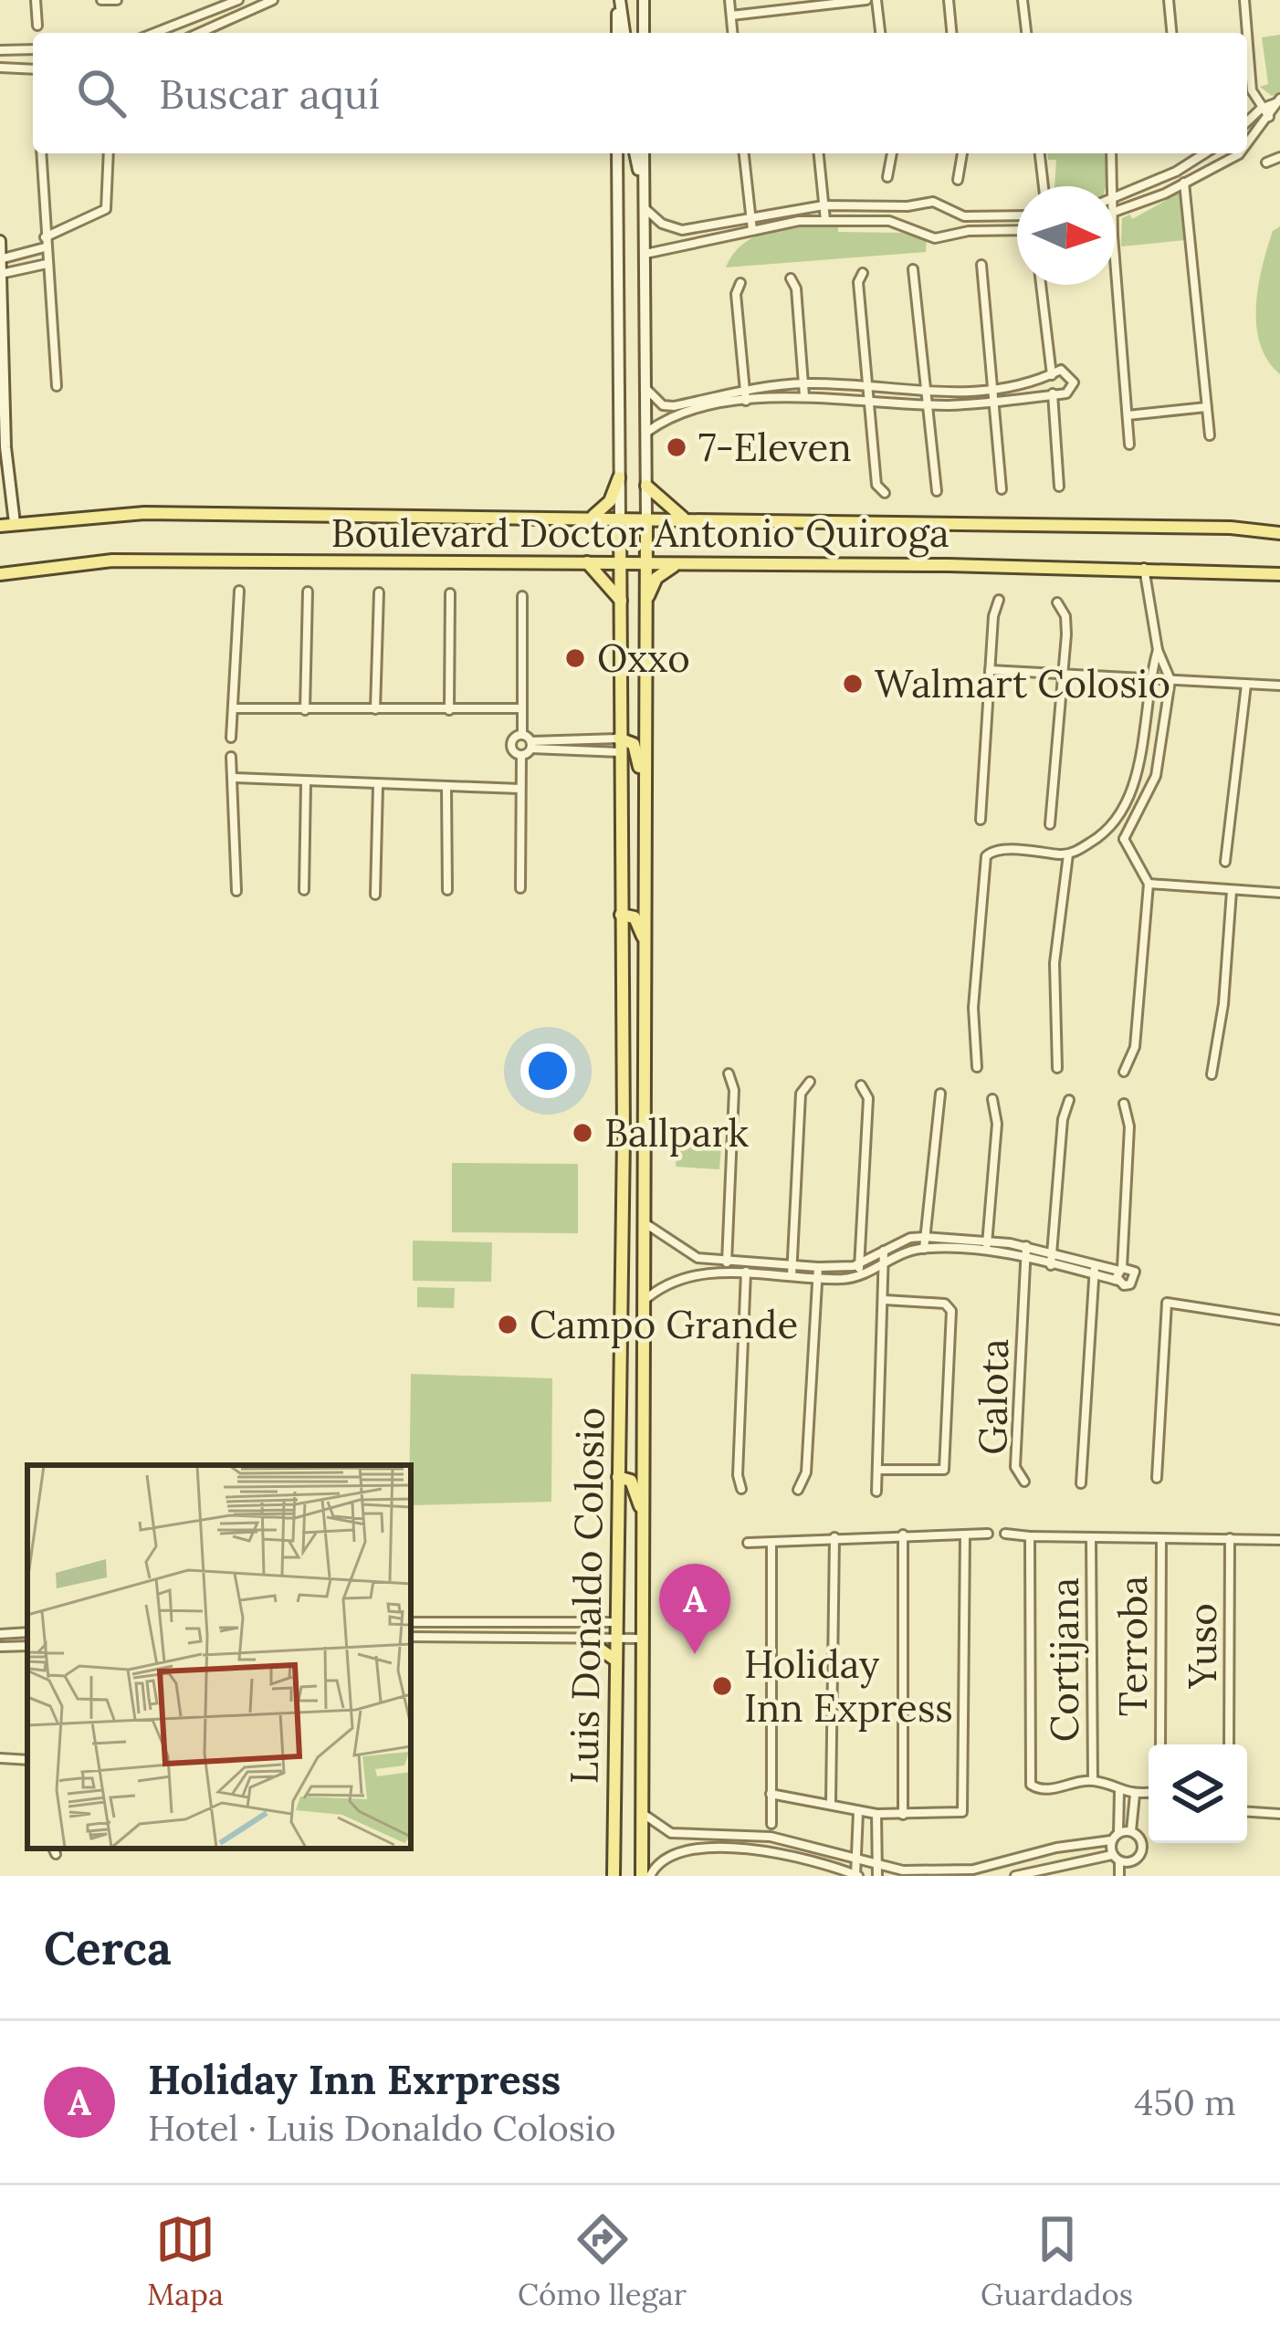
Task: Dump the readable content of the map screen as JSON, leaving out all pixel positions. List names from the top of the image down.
{
  "streets": {
    "main road": ["Boulevard Doctor Antonio Quiroga", "Luis Donaldo Colosio"],
    "street": [
      "Galota",
      "Terroba",
      "Yuso",
      "Cortijana"
    ]
  },
  "crossings": [
    ["Boulevard Doctor Antonio Quiroga", "Luis Donaldo Colosio"]
  ],
  "places": [
    "7-Eleven",
    "Oxxo",
    "Walmart Colosio",
    "Ballpark",
    "Campo Grande",
    "Holiday Inn Express"
  ],
  "north": "right",
  "page": {
    "search": "Buscar aquí",
    "pins": "A",
    "heading": "Cerca",
    "list": [
      {
        "mark": "A",
        "name": "Holiday Inn Exrpress",
        "note": "Hotel · Luis Donaldo Colosio",
        "value": "450 m"
      }
    ],
    "nav": ["Mapa", "Cómo llegar", "Guardados"]
  }
}
